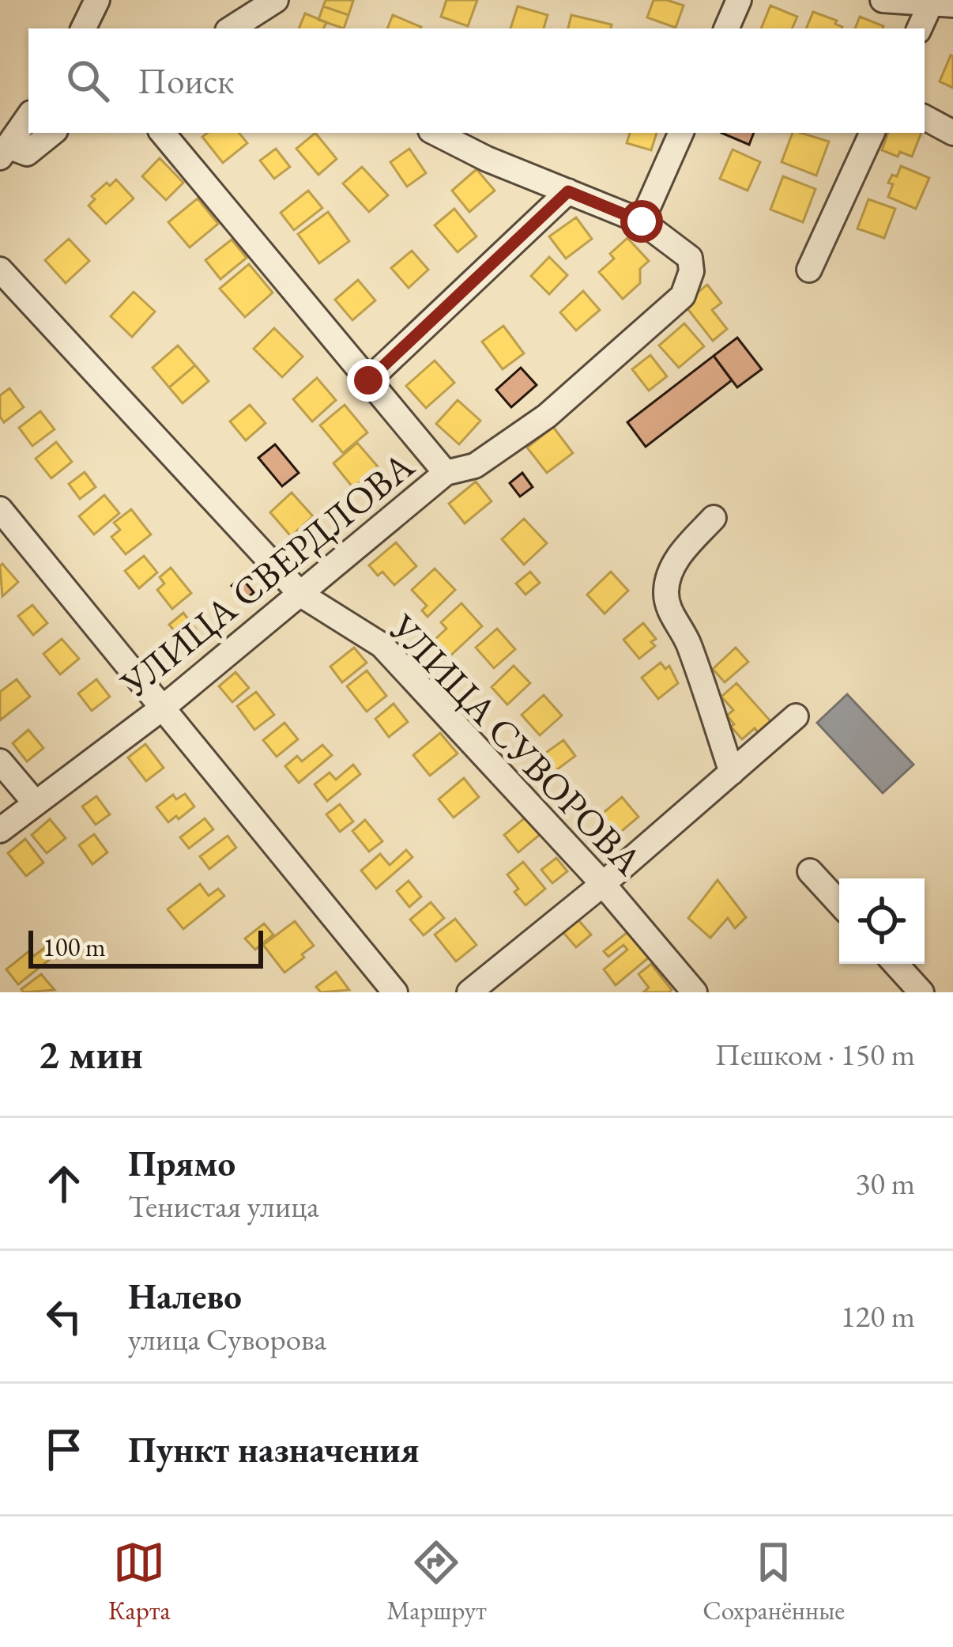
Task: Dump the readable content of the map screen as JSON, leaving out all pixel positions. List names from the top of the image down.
{
  "streets": {
    "street": ["УЛИЦА СВЕРДЛОВА", "УЛИЦА СУВОРОВА"]
  },
  "crossings": [
    ["УЛИЦА СВЕРДЛОВА", "УЛИЦА СУВОРОВА"]
  ],
  "scale_bar": "100 m",
  "page": {
    "search": "Поиск",
    "scale": "100 m",
    "heading": ["2 мин", "Пешком · 150 m"],
    "list": [
      ["Прямо", "Тенистая улица", "30 m"],
      ["Налево", "улица Суворова", "120 m"],
      "Пункт назначения"
    ],
    "nav": ["Карта", "Маршрут", "Сохранённые"]
  }
}
